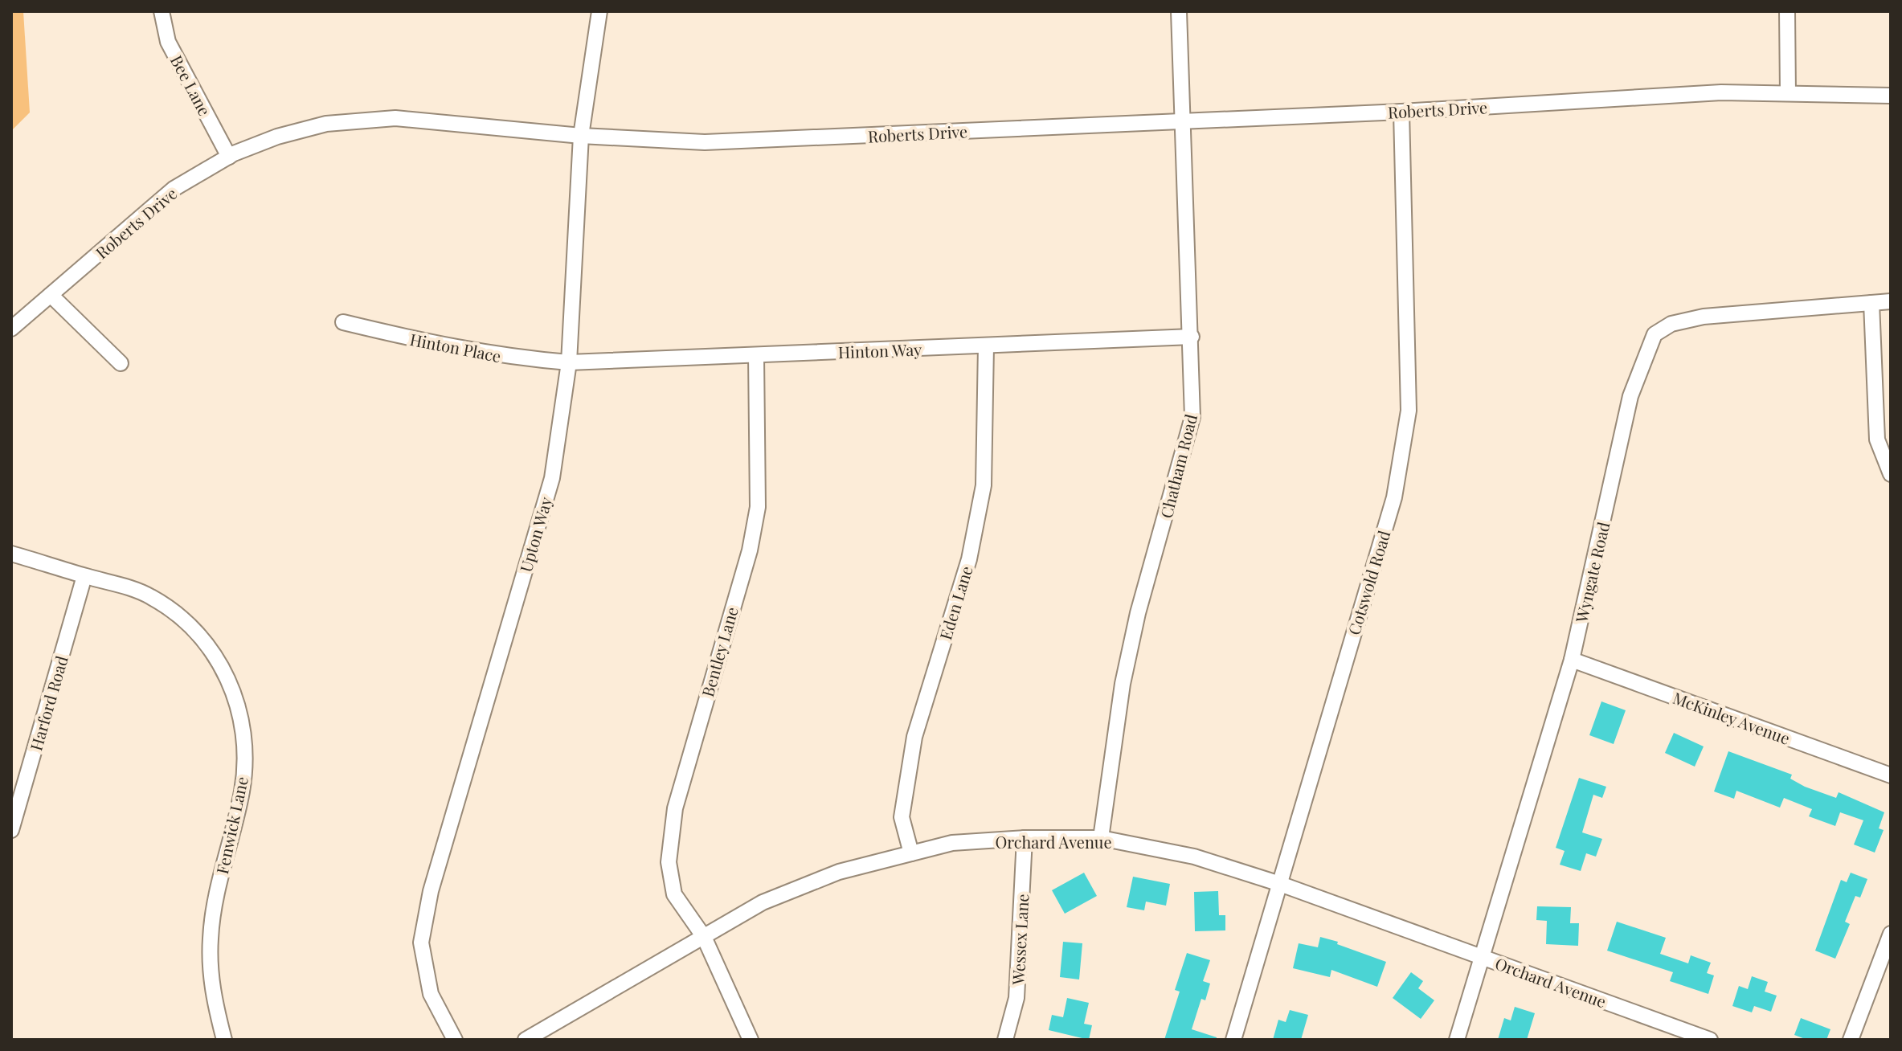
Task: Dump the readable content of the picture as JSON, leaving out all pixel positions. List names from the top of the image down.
{
  "streets": {
    "street": [
      "Bee Lane",
      "Roberts Drive",
      "Hinton Place",
      "Hinton Way",
      "Chatham Road",
      "Upton Way",
      "Wyngate Road",
      "Cotswold Road",
      "Eden Lane",
      "Bentley Lane",
      "Harford Road",
      "McKinley Avenue",
      "Fenwick Lane",
      "Orchard Avenue",
      "Wessex Lane"
    ]
  },
  "crossings": [
    ["Bee Lane", "Roberts Drive"],
    ["Roberts Drive", "Chatham Road"],
    ["Roberts Drive", "Upton Way"],
    ["Roberts Drive", "Cotswold Road"],
    ["Hinton Place", "Hinton Way"],
    ["Hinton Place", "Upton Way"],
    ["Hinton Way", "Chatham Road"],
    ["Hinton Way", "Upton Way"],
    ["Hinton Way", "Eden Lane"],
    ["Hinton Way", "Bentley Lane"],
    ["Chatham Road", "Orchard Avenue"],
    ["Wyngate Road", "McKinley Avenue"],
    ["Wyngate Road", "Orchard Avenue"],
    ["Cotswold Road", "Orchard Avenue"],
    ["Eden Lane", "Orchard Avenue"],
    ["Bentley Lane", "Orchard Avenue"],
    ["Harford Road", "Fenwick Lane"],
    ["Orchard Avenue", "Wessex Lane"]
  ]
}
